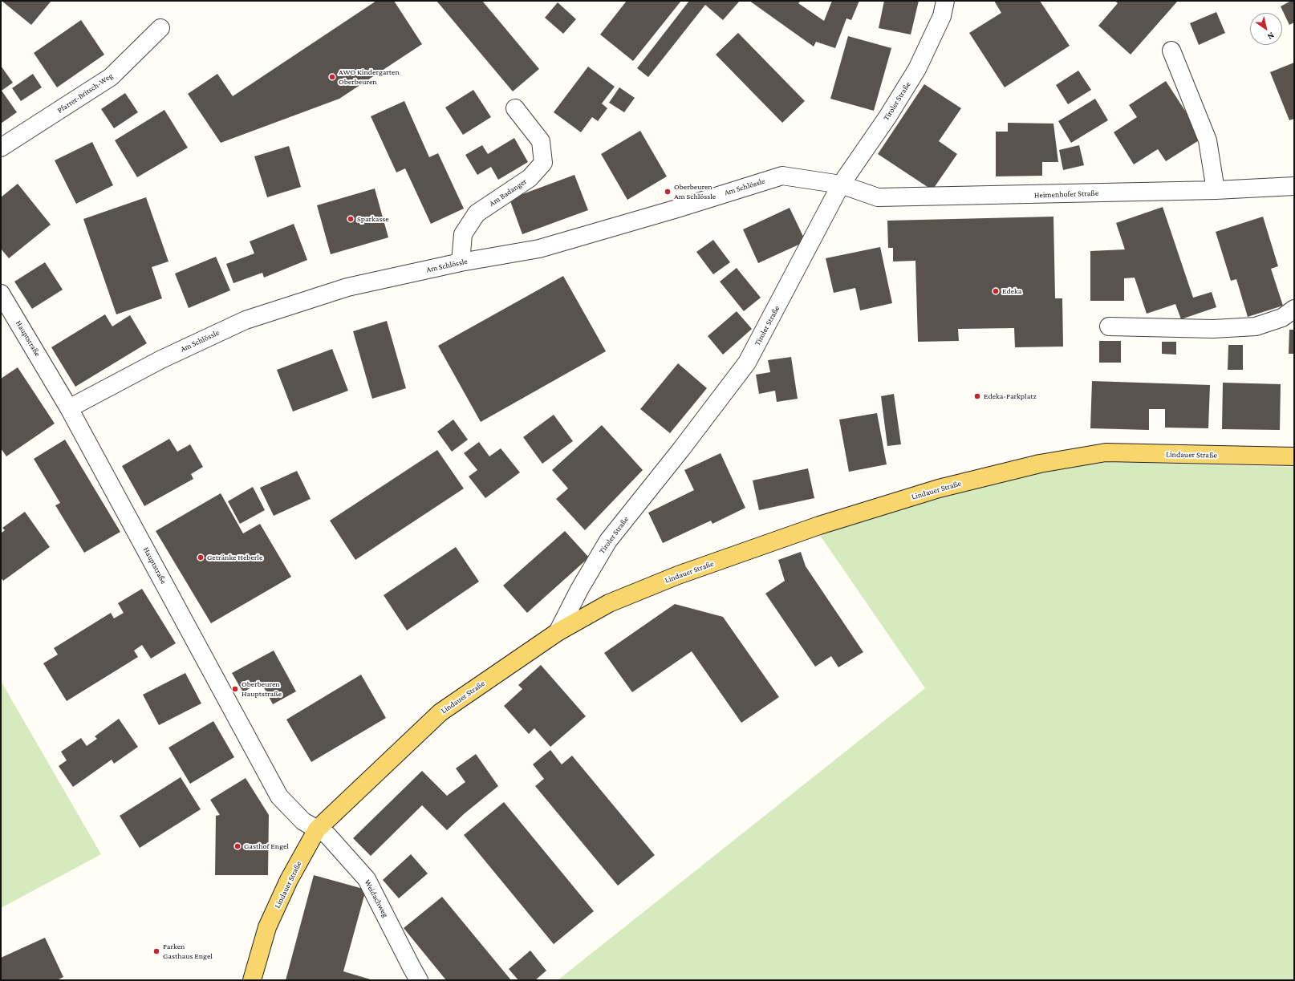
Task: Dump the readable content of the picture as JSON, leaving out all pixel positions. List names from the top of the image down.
{
  "streets": {
    "main road": ["Lindauer Straße"],
    "street": [
      "Pfarrer-Britsch-Weg",
      "Tiroler Straße",
      "Am Schlössle",
      "Am Badanger",
      "Heimenhofer Straße",
      "Hauptstraße",
      "Weidachweg"
    ]
  },
  "crossings": [
    ["Tiroler Straße", "Am Schlössle"],
    ["Tiroler Straße", "Heimenhofer Straße"],
    ["Tiroler Straße", "Lindauer Straße"],
    ["Am Schlössle", "Am Badanger"],
    ["Am Schlössle", "Heimenhofer Straße"],
    ["Am Schlössle", "Hauptstraße"],
    ["Hauptstraße", "Lindauer Straße"],
    ["Hauptstraße", "Weidachweg"],
    ["Lindauer Straße", "Weidachweg"]
  ],
  "places": [
    "AWO Kindergarten Oberbeuren",
    "Oberbeuren Am Schlössle",
    "Sparkasse",
    "Edeka",
    "Edeka-Parkplatz",
    "Getränke Heberle",
    "Oberbeuren Hauptstraße",
    "Gasthof Engel",
    "Parken Gasthaus Engel"
  ],
  "north": "bottom right"
}
